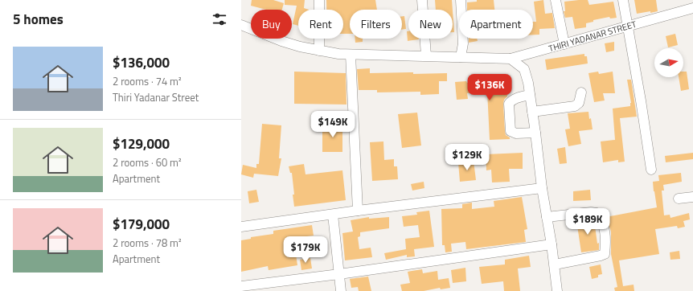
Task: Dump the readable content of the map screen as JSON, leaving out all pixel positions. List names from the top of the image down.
{
  "streets": {
    "street": ["THIRI YADANAR STREET"]
  },
  "north": "right",
  "page": {
    "heading": "5 homes",
    "chip": [
      "Buy",
      "Rent",
      "Filters",
      "New",
      "Apartment"
    ],
    "list": [
      {
        "name": "$136,000",
        "note": "2 rooms · 74 m² · Thiri Yadanar Street"
      },
      {
        "name": "$129,000",
        "note": "2 rooms · 60 m² · Apartment"
      },
      {
        "name": "$179,000",
        "note": "2 rooms · 78 m² · Apartment"
      }
    ],
    "price": [
      "$136K",
      "$149K",
      "$129K",
      "$189K",
      "$179K"
    ]
  }
}
